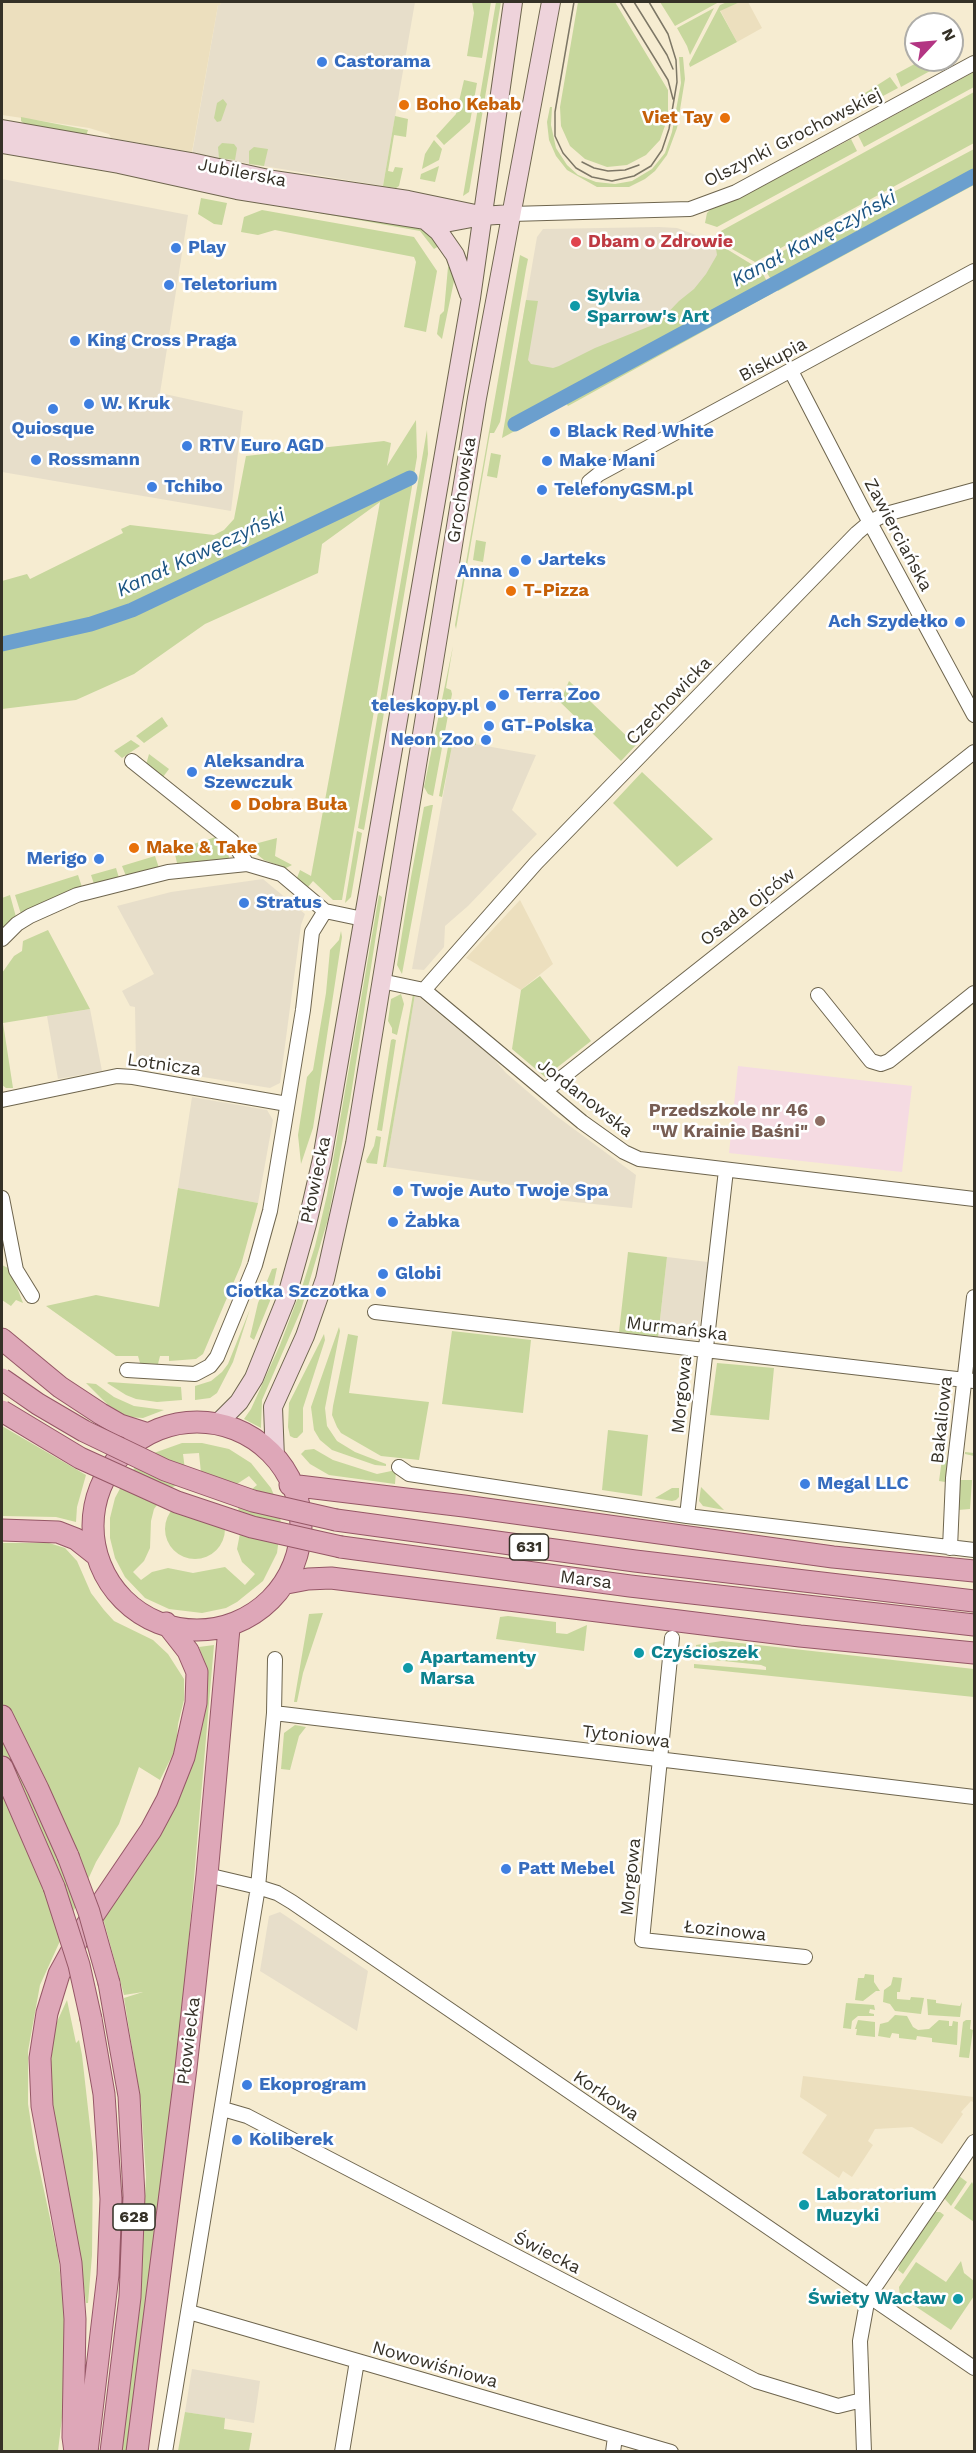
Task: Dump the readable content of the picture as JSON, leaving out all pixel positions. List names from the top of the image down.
{
  "streets": {
    "main road": [
      "Jubilerska",
      "Grochowska",
      "Płowiecka",
      "631",
      "Marsa",
      "628"
    ],
    "street": [
      "Olszynki Grochowskiej",
      "Biskupia",
      "Zawierciańska",
      "Czechowicka",
      "Osada Ojców",
      "Lotnicza",
      "Jordanowska",
      "Murmańska",
      "Morgowa",
      "Bakaliowa",
      "Tytoniowa",
      "Łozinowa",
      "Korkowa",
      "Świecka",
      "Nowowiśniowa"
    ]
  },
  "crossings": [
    ["Olszynki Grochowskiej", "Jubilerska"],
    ["Olszynki Grochowskiej", "Grochowska"],
    ["Jubilerska", "Grochowska"],
    ["Biskupia", "Zawierciańska"],
    ["Grochowska", "Jordanowska"],
    ["Grochowska", "Płowiecka"],
    ["Zawierciańska", "Czechowicka"],
    ["Czechowicka", "Jordanowska"],
    ["Osada Ojców", "Jordanowska"],
    ["Jordanowska", "Płowiecka"],
    ["Jordanowska", "Morgowa"],
    ["Płowiecka", "Marsa"],
    ["Płowiecka", "Korkowa"],
    ["Murmańska", "Morgowa"],
    ["Murmańska", "Bakaliowa"],
    ["Morgowa", "Tytoniowa"],
    ["Morgowa", "Łozinowa"]
  ],
  "water": ["Kanał Kawęczyński"],
  "places": [
    "Castorama",
    "Boho Kebab",
    "Viet Tay",
    "Dbam o Zdrowie",
    "Play",
    "Teletorium",
    "Sylvia Sparrow's Art",
    "King Cross Praga",
    "W. Kruk",
    "Quiosque",
    "Black Red White",
    "RTV Euro AGD",
    "Rossmann",
    "Make Mani",
    "Tchibo",
    "TelefonyGSM.pl",
    "Jarteks",
    "Anna",
    "T-Pizza",
    "Ach Szydełko",
    "Terra Zoo",
    "teleskopy.pl",
    "GT-Polska",
    "Neon Zoo",
    "Aleksandra Szewczuk",
    "Dobra Buła",
    "Make & Take",
    "Merigo",
    "Stratus",
    "Przedszkole nr 46 \"W Krainie Baśni\"",
    "Twoje Auto Twoje Spa",
    "Żabka",
    "Globi",
    "Ciotka Szczotka",
    "Megal LLC",
    "Czyścioszek",
    "Apartamenty Marsa",
    "Patt Mebel",
    "Ekoprogram",
    "Koliberek",
    "Laboratorium Muzyki",
    "Świety Wacław"
  ],
  "north": "top right"
}
